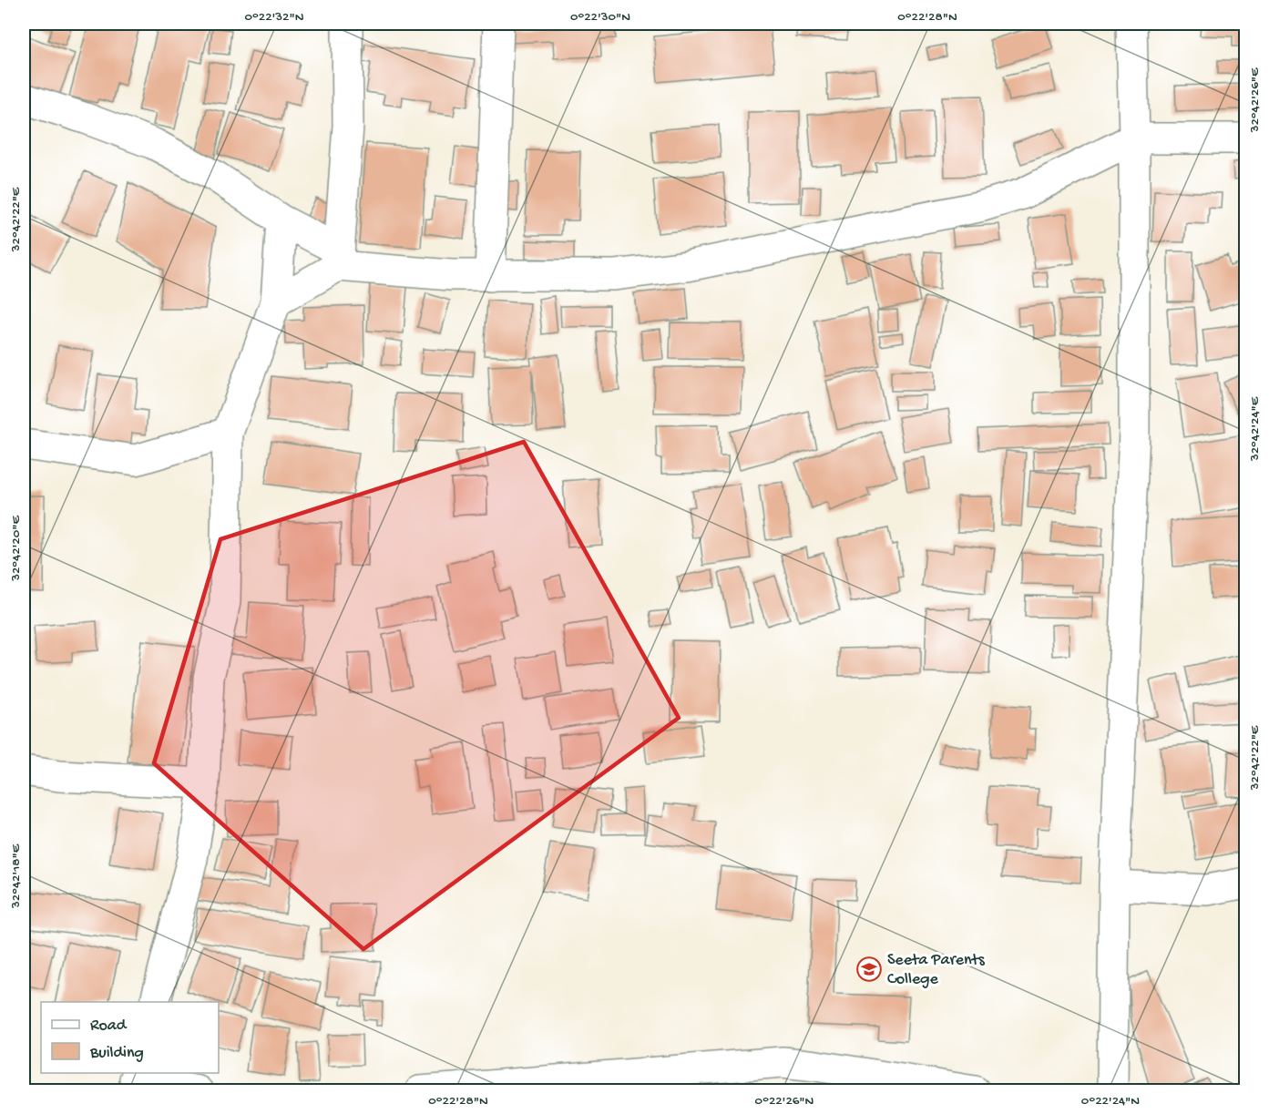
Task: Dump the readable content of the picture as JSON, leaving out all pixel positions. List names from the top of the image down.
{
  "places": {
    "school or university": ["Seeta Parents College"]
  },
  "legend": ["Road", "Building"],
  "coordinates": [
    "0°22'32\"N",
    "0°22'30\"N",
    "0°22'28\"N",
    "32°42'26\"E",
    "32°42'22\"E",
    "32°42'24\"E",
    "32°42'20\"E",
    "32°42'18\"E",
    "0°22'26\"N",
    "0°22'24\"N"
  ]
}
